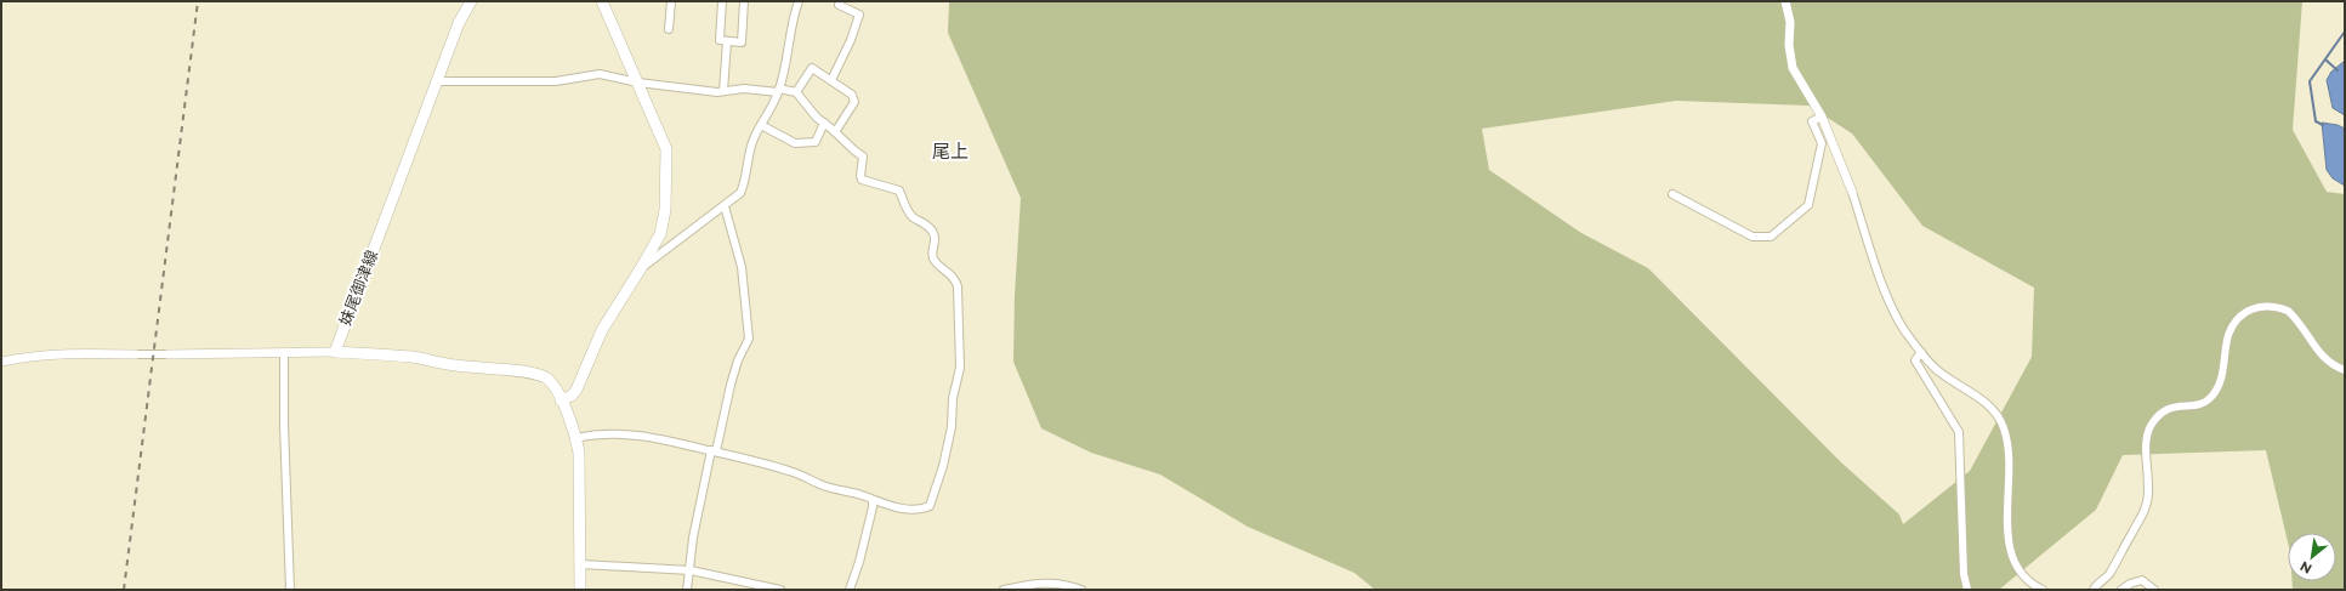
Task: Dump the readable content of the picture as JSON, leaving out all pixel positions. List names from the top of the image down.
{
  "streets": {
    "main road": ["妹尾御津線"]
  },
  "districts": ["尾上"],
  "north": "bottom left"
}
